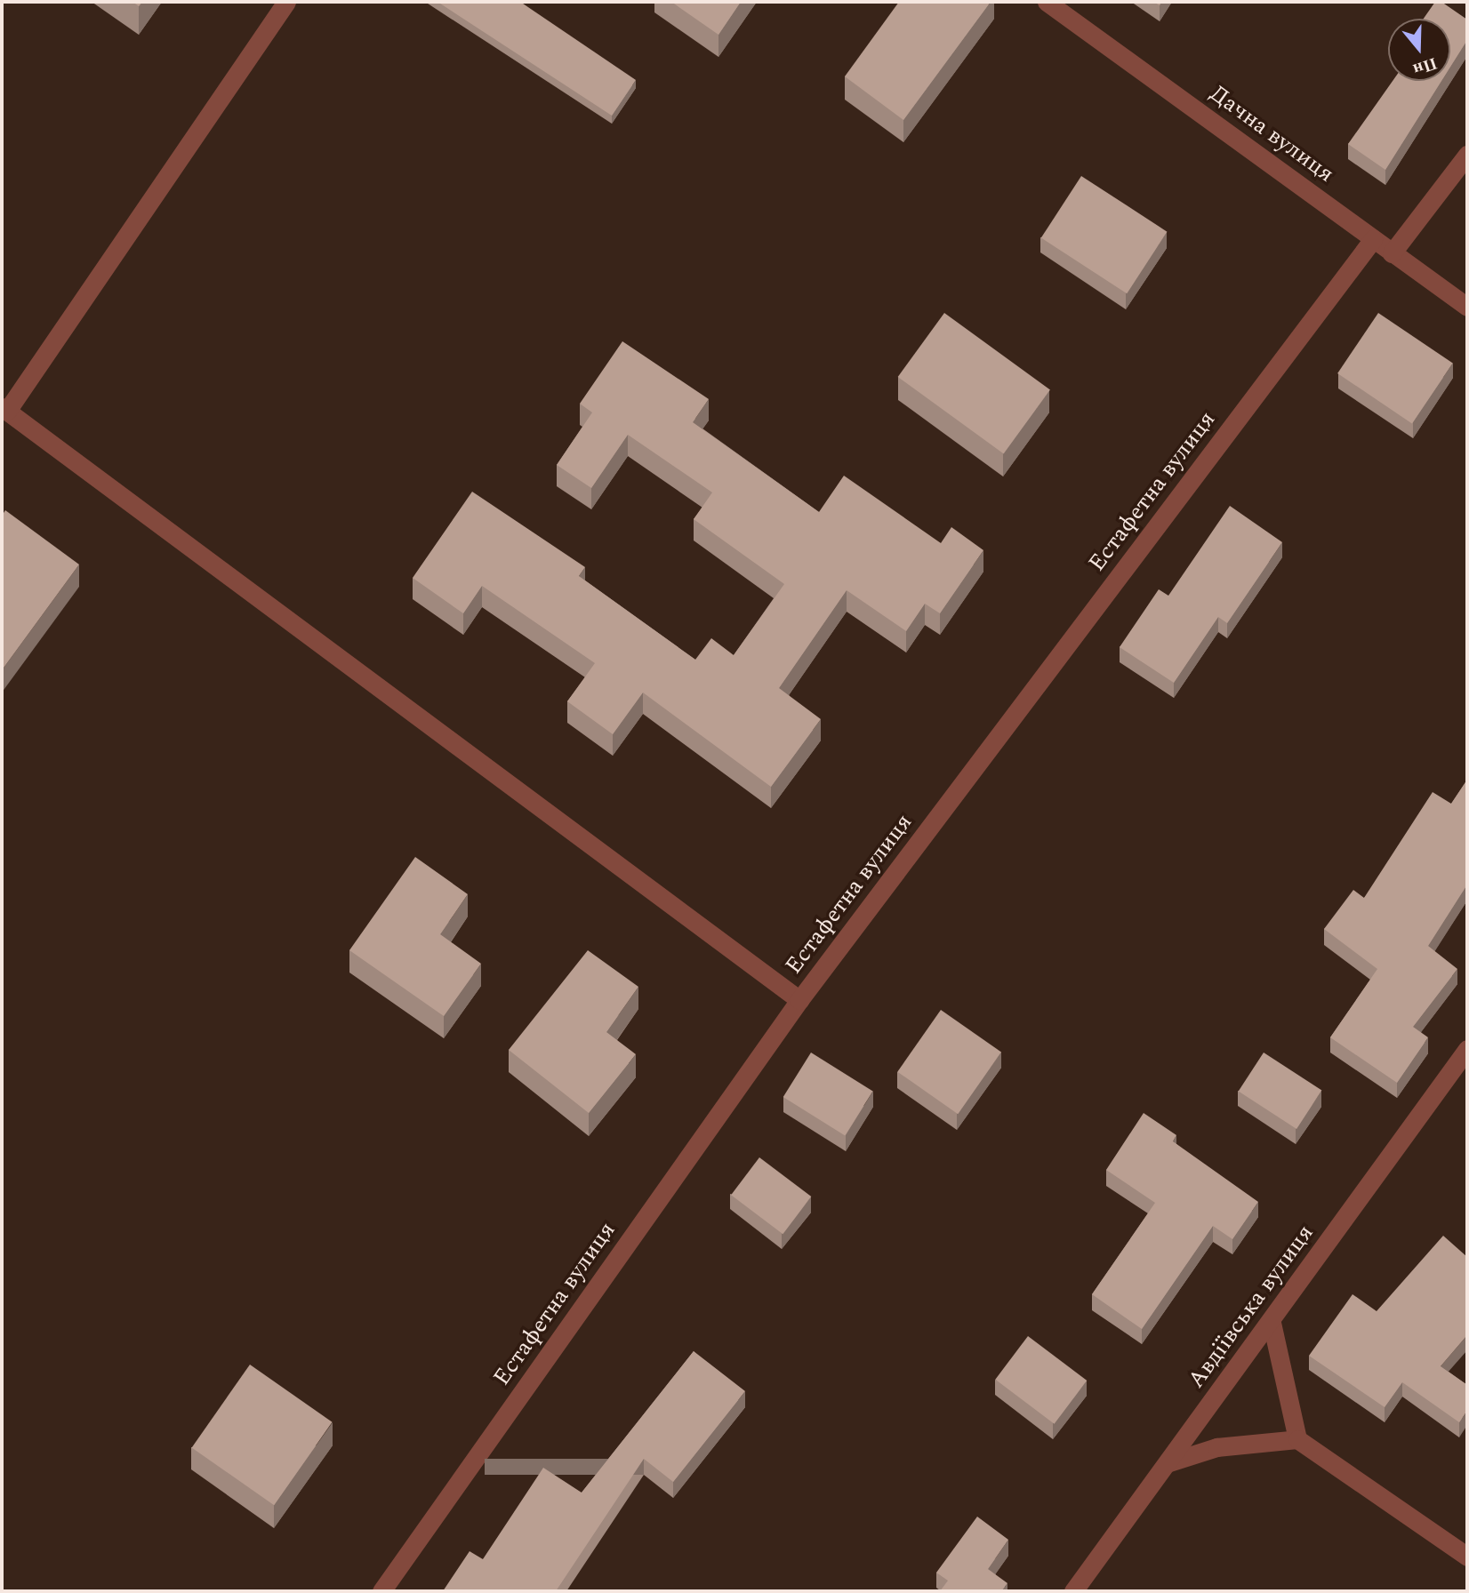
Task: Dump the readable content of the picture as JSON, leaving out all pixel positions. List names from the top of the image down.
{
  "streets": {
    "street": ["Дачна вулиця", "Естафетна вулиця", "Авдіївська вулиця"]
  },
  "crossings": [
    ["Дачна вулиця", "Естафетна вулиця"]
  ],
  "north": "bottom"
}
